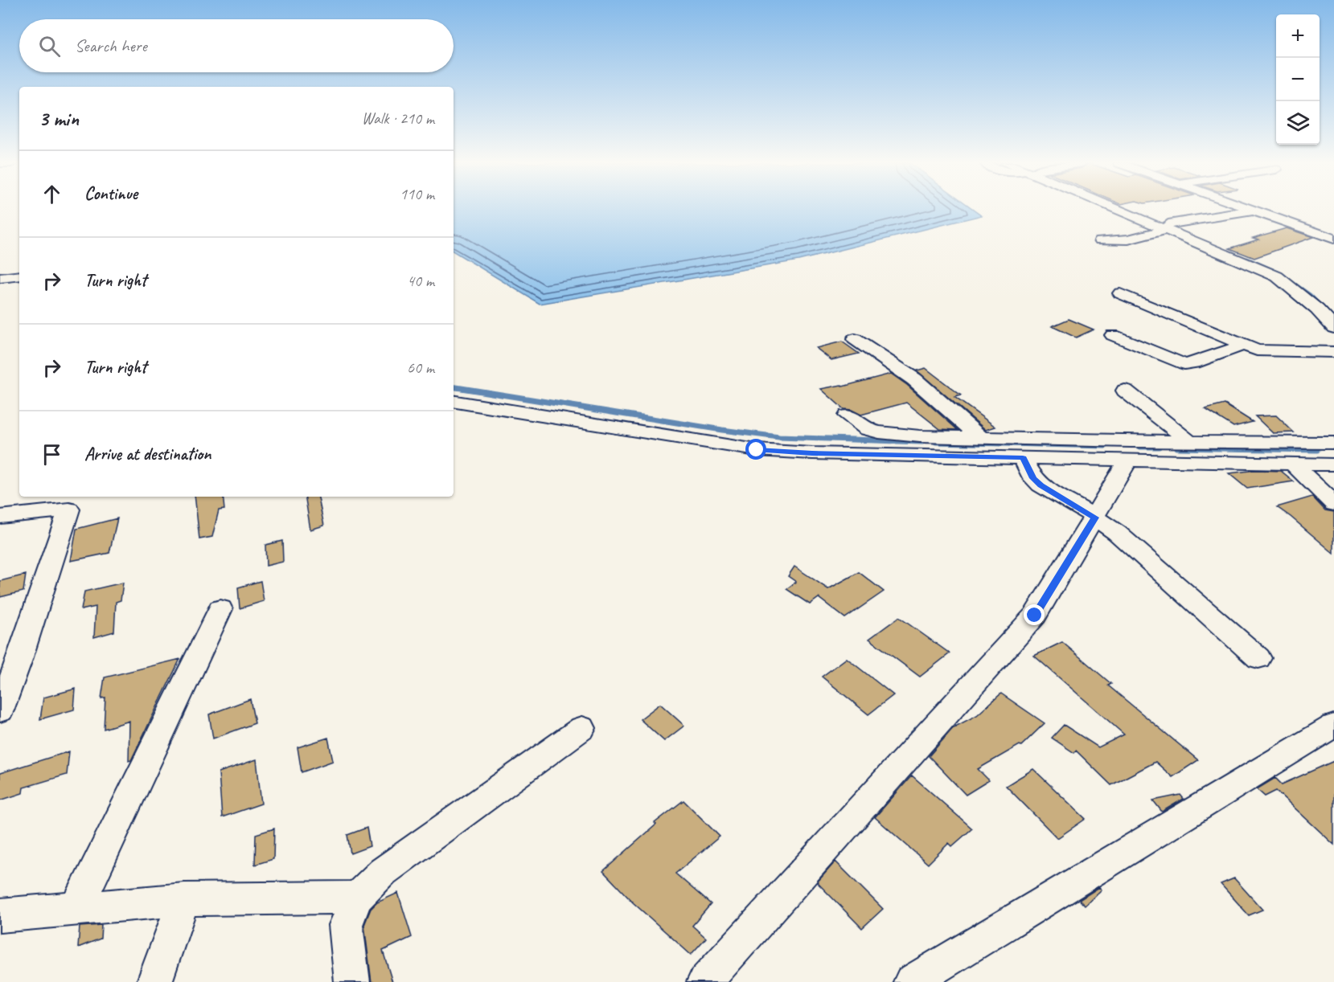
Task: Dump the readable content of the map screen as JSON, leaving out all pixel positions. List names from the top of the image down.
{
  "page": {
    "map_buttons": ["+", "−"],
    "search": "Search here",
    "heading": ["3 min", "Walk · 210 m"],
    "list": [
      ["Continue", "110 m"],
      ["Turn right", "40 m"],
      ["Turn right", "60 m"],
      "Arrive at destination"
    ]
  }
}
